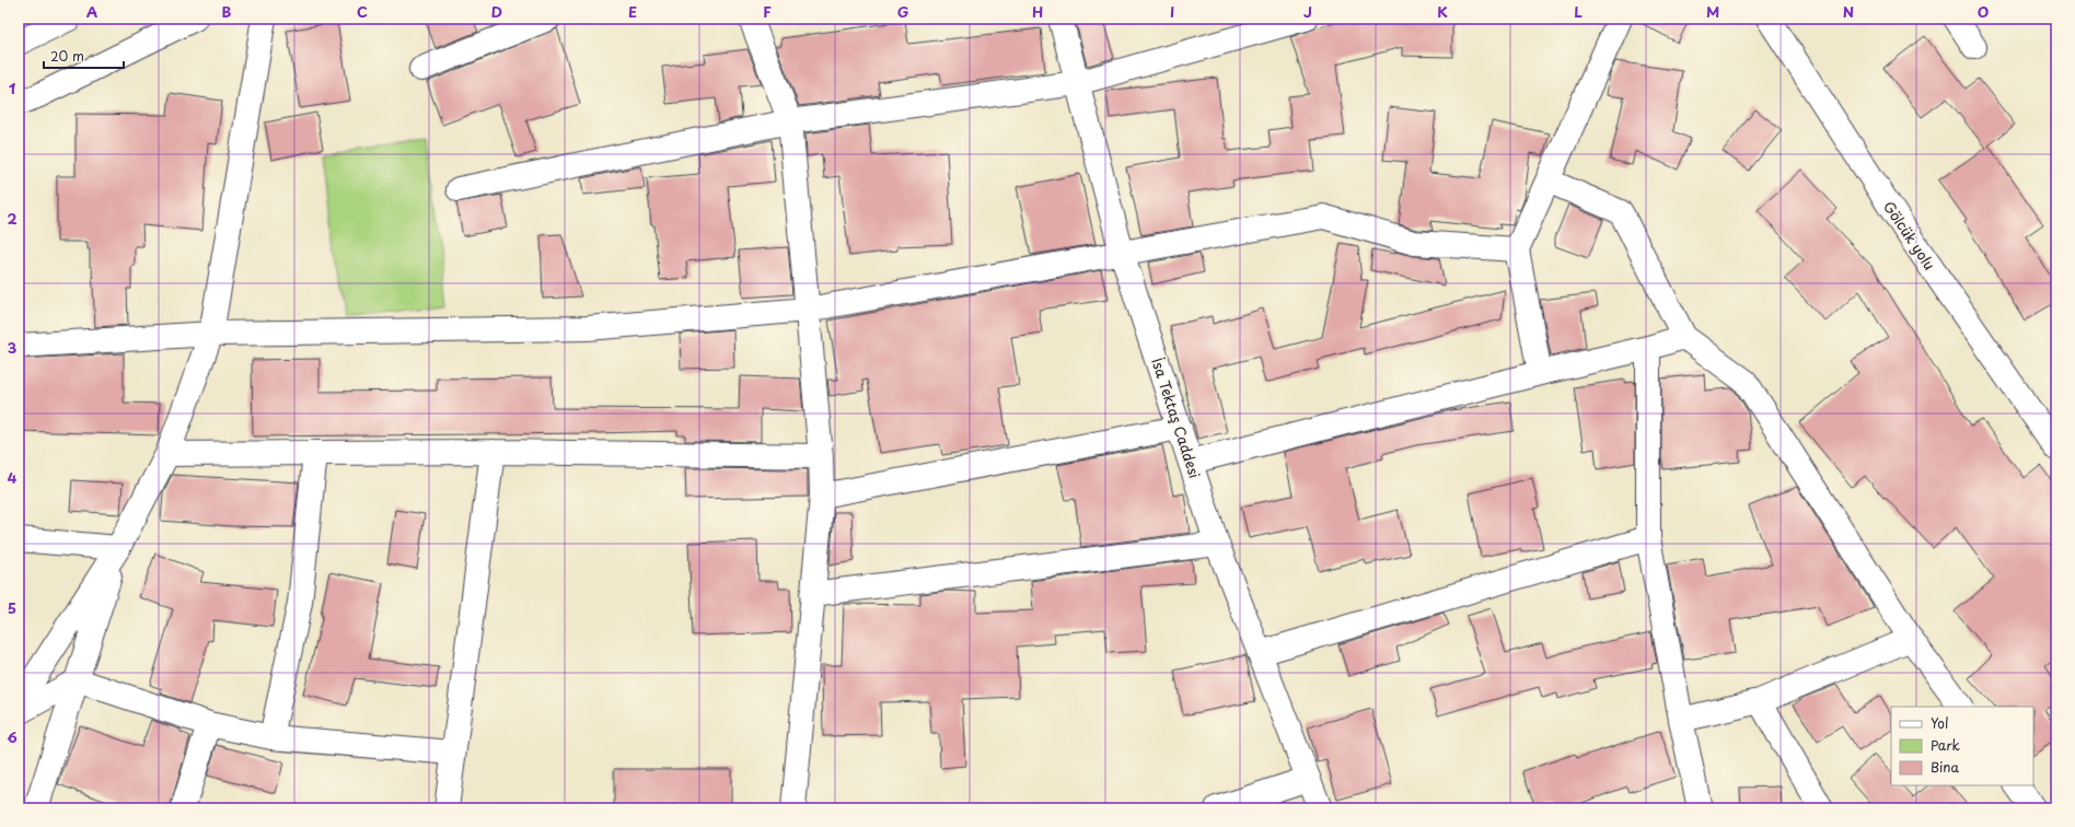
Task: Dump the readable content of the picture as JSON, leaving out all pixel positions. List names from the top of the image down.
{
  "streets": {
    "main road": ["Gölcük yolu", "İsa Tektaş Caddesi"]
  },
  "legend": ["Yol", "Park", "Bina"],
  "scale_bar": "20 m",
  "grid": {
    "columns": [
      "A",
      "B",
      "C",
      "D",
      "E",
      "F",
      "G",
      "H",
      "I",
      "J",
      "K",
      "L",
      "M",
      "N",
      "O"
    ],
    "rows": [
      "1",
      "2",
      "3",
      "4",
      "5",
      "6"
    ]
  }
}
